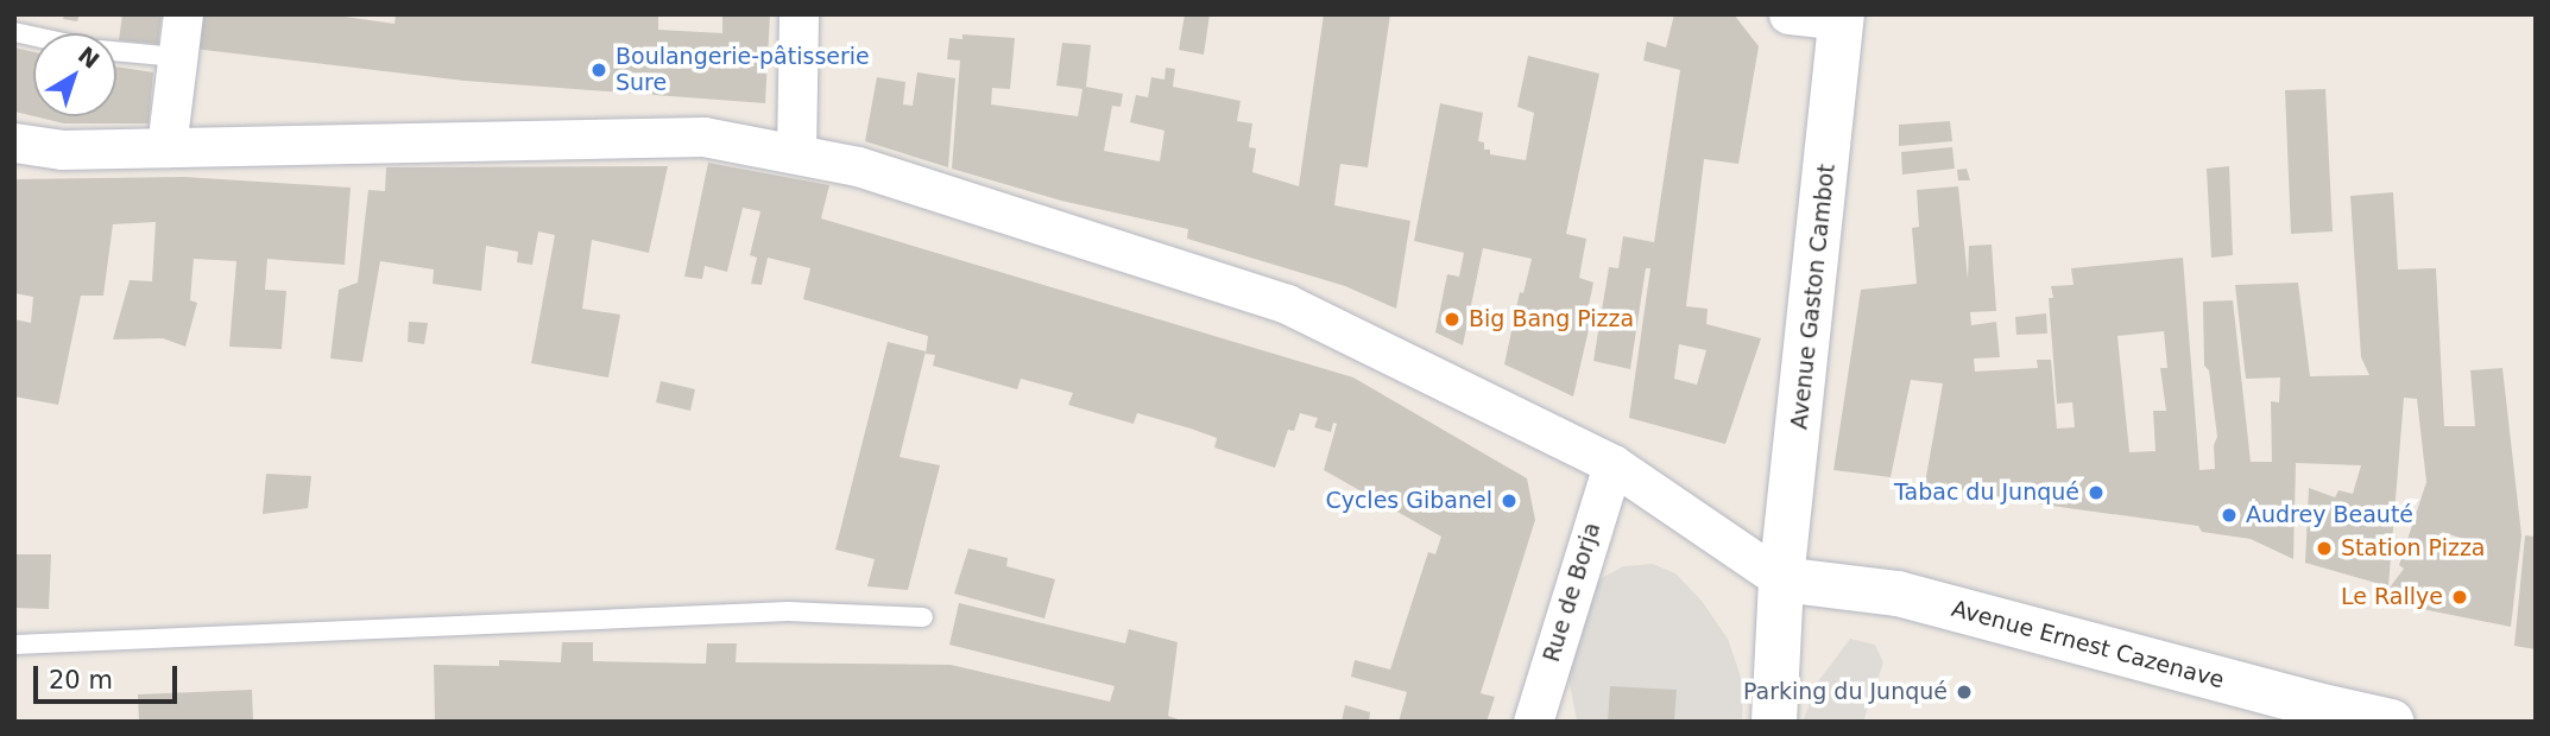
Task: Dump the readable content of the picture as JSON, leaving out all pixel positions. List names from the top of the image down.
{
  "streets": {
    "street": ["Avenue Gaston Cambot", "Rue de Borja", "Avenue Ernest Cazenave"]
  },
  "crossings": [
    ["Avenue Gaston Cambot", "Avenue Ernest Cazenave"]
  ],
  "places": [
    "Boulangerie-pâtisserie Sure",
    "Big Bang Pizza",
    "Tabac du Junqué",
    "Cycles Gibanel",
    "Audrey Beauté",
    "Station Pizza",
    "Le Rallye",
    "Parking du Junqué"
  ],
  "scale_bar": "20 m",
  "north": "top right"
}
